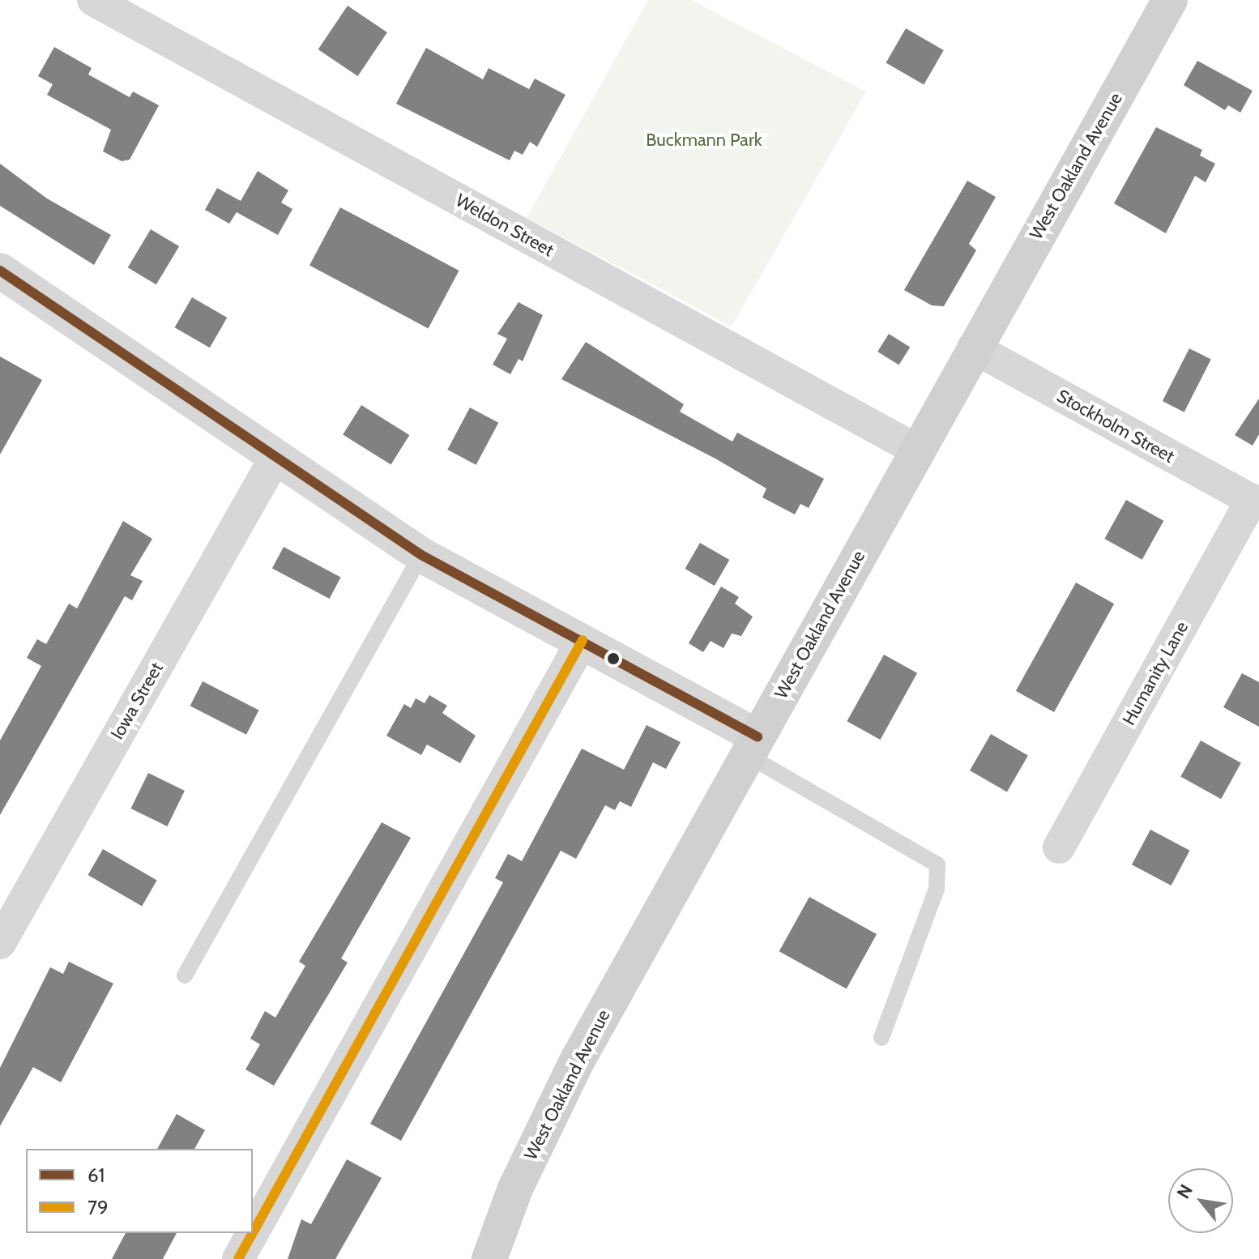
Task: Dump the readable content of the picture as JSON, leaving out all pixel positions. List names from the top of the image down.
{
  "streets": {
    "main road": ["West Oakland Avenue"],
    "street": [
      "Weldon Street",
      "Stockholm Street",
      "Humanity Lane",
      "Iowa Street"
    ]
  },
  "crossings": [
    ["West Oakland Avenue", "Weldon Street"],
    ["West Oakland Avenue", "Stockholm Street"],
    ["Stockholm Street", "Humanity Lane"]
  ],
  "parks": ["Buckmann Park"],
  "lines": ["transit line 61", "transit line 79"],
  "legend": ["61", "79"],
  "north": "top left"
}
